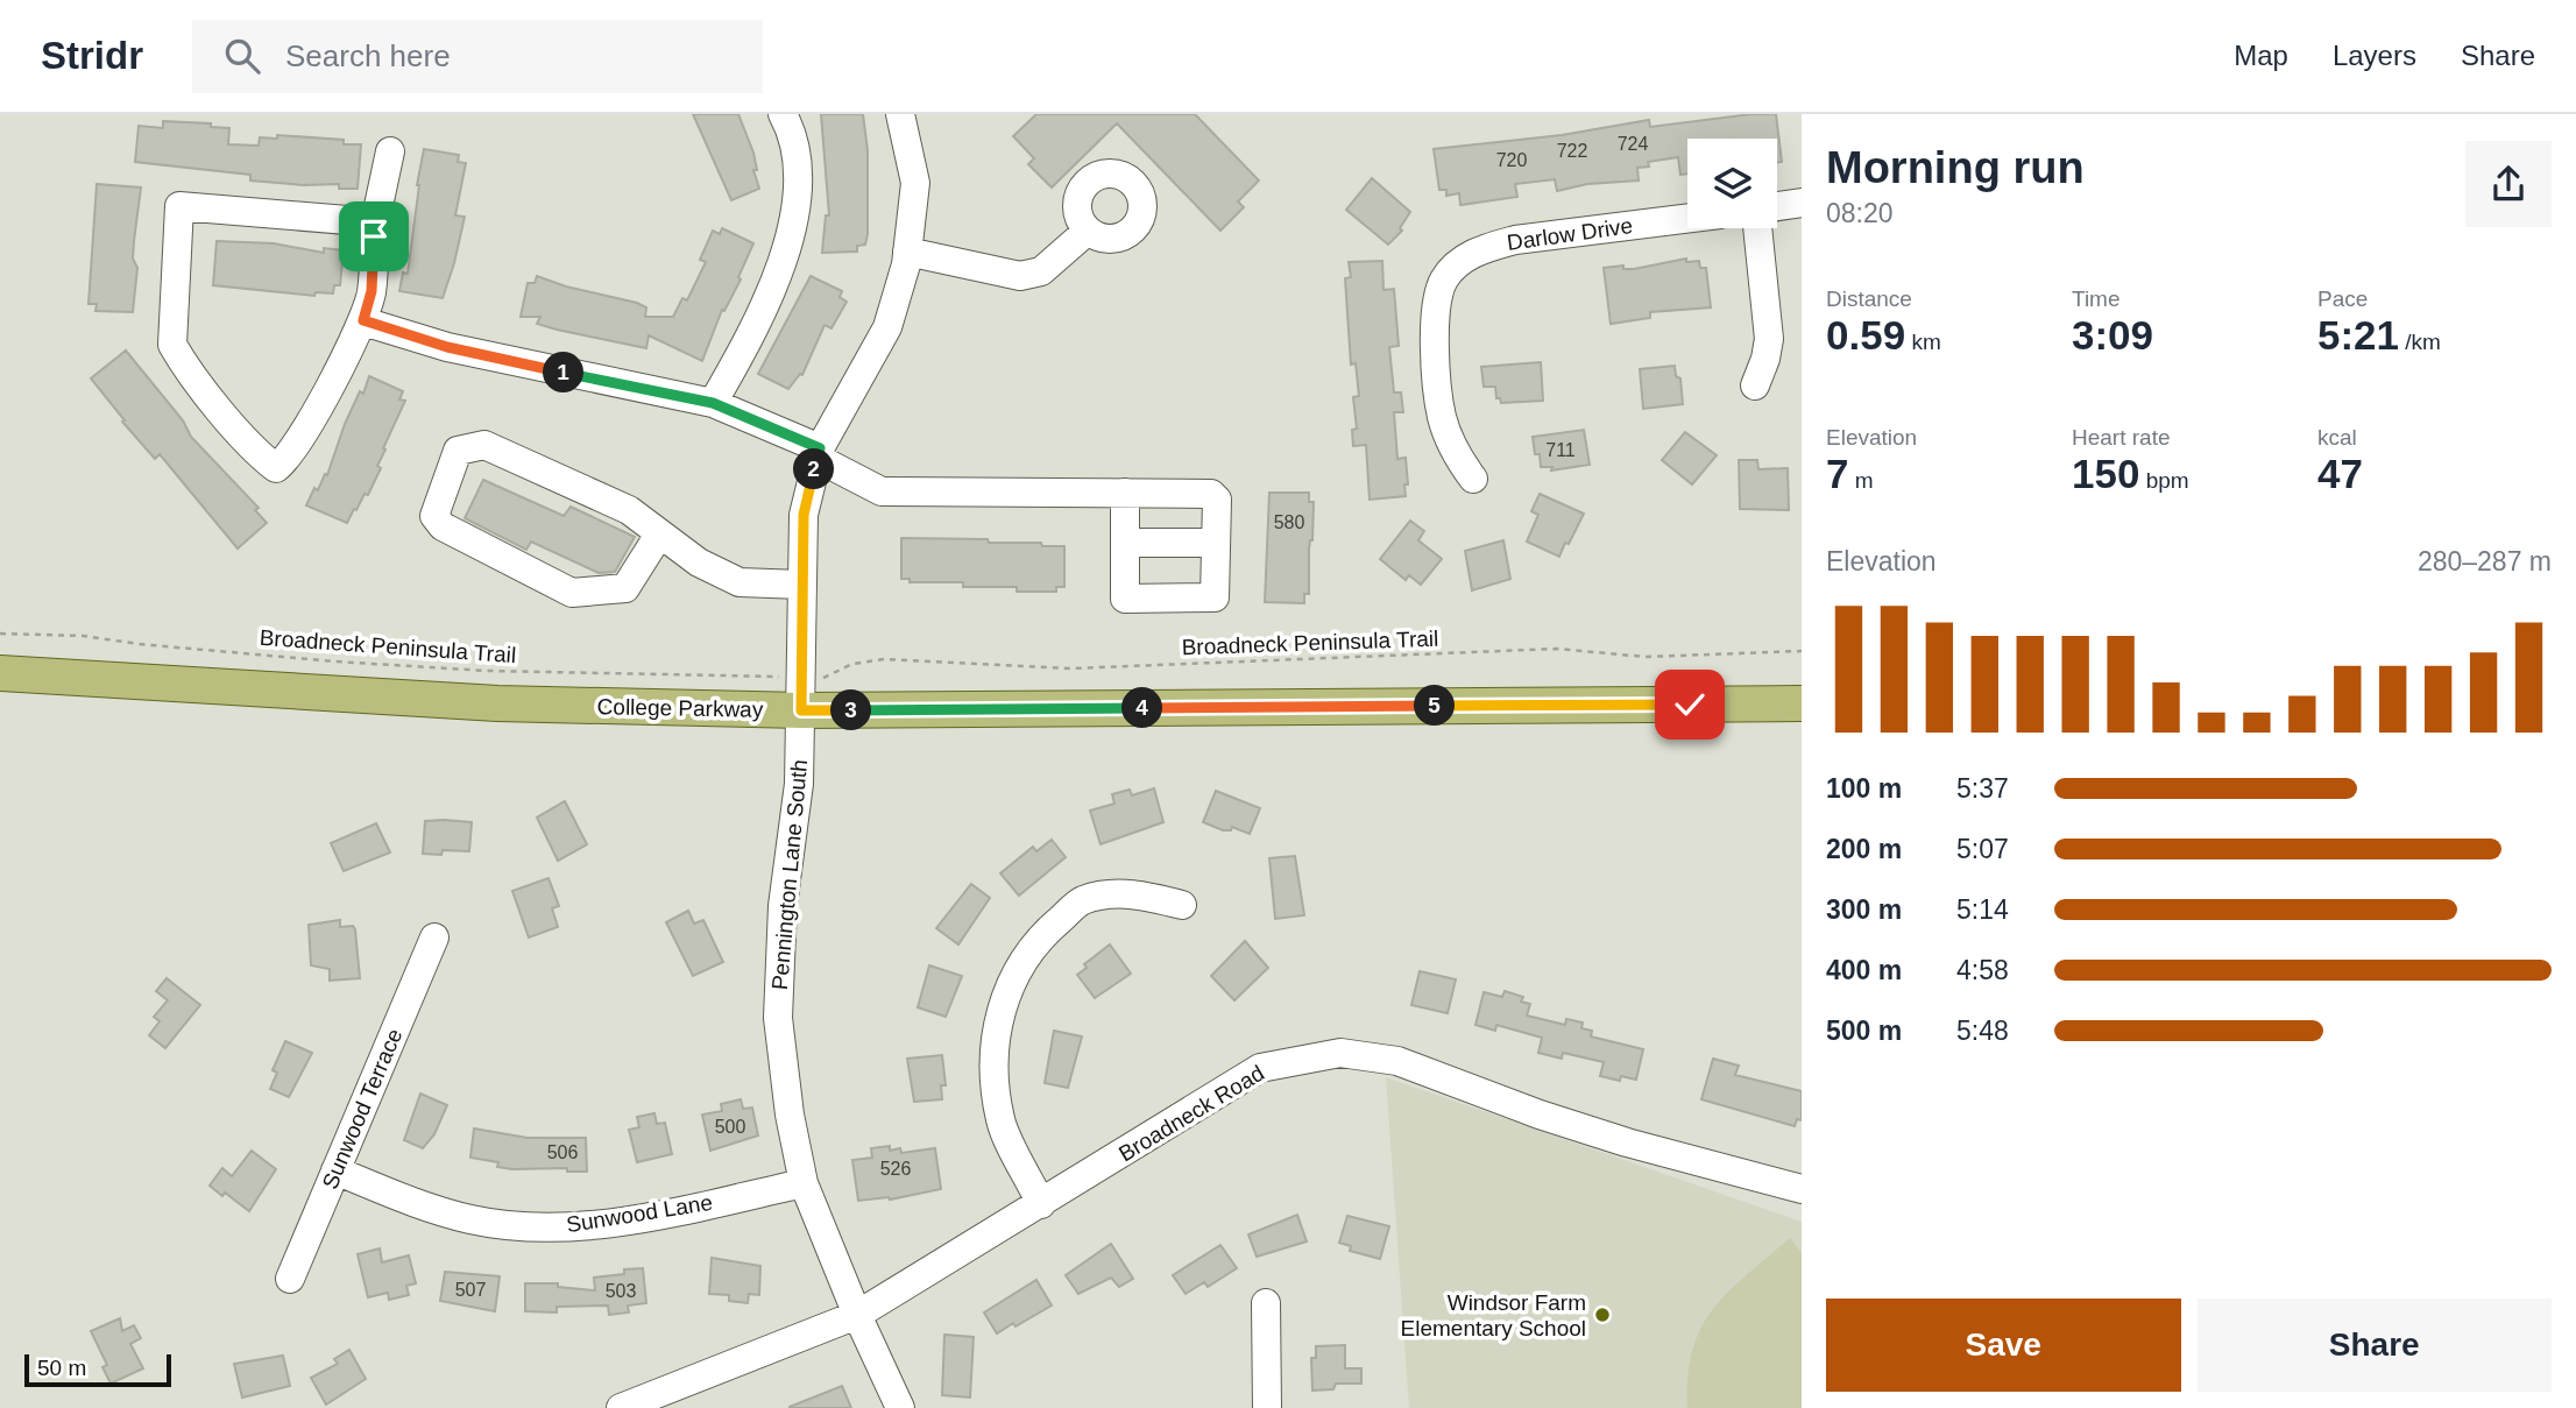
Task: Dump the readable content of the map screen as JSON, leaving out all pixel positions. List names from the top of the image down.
{
  "streets": {
    "main road": ["College Parkway"],
    "street": [
      "Darlow Drive",
      "Pennington Lane South",
      "Sunwood Terrace",
      "Broadneck Road",
      "Sunwood Lane"
    ],
    "path": ["Broadneck Peninsula Trail"]
  },
  "crossings": [
    ["College Parkway", "Pennington Lane South"],
    ["Pennington Lane South", "Broadneck Road"],
    ["Pennington Lane South", "Sunwood Lane"],
    ["Sunwood Terrace", "Sunwood Lane"]
  ],
  "places": ["Windsor Farm Elementary School"],
  "house_numbers": [
    "724",
    "722",
    "720",
    "711",
    "580",
    "500",
    "506",
    "526",
    "507",
    "503"
  ],
  "scale_bar": "50 m",
  "page": {
    "header": "Stridr",
    "search": "Search here",
    "nav": ["Map", "Layers", "Share"],
    "heading": ["Morning run", "08:20"],
    "stats": [
      ["Distance", "0.59 km"],
      ["Time", "3:09"],
      ["Pace", "5:21 /km"],
      ["Elevation", "7 m"],
      ["Heart rate", "150 bpm"],
      ["kcal", "47"]
    ],
    "pins": [
      "1",
      "2",
      "5",
      "4",
      "3"
    ],
    "chart": ["Elevation", "280–287 m"],
    "list": [
      {
        "name": "100 m",
        "note": "5:37"
      },
      {
        "name": "200 m",
        "note": "5:07"
      },
      {
        "name": "300 m",
        "note": "5:14"
      },
      {
        "name": "400 m",
        "note": "4:58"
      },
      {
        "name": "500 m",
        "note": "5:48"
      }
    ],
    "buttons": ["Save", "Share"],
    "scale": "50 m"
  }
}
